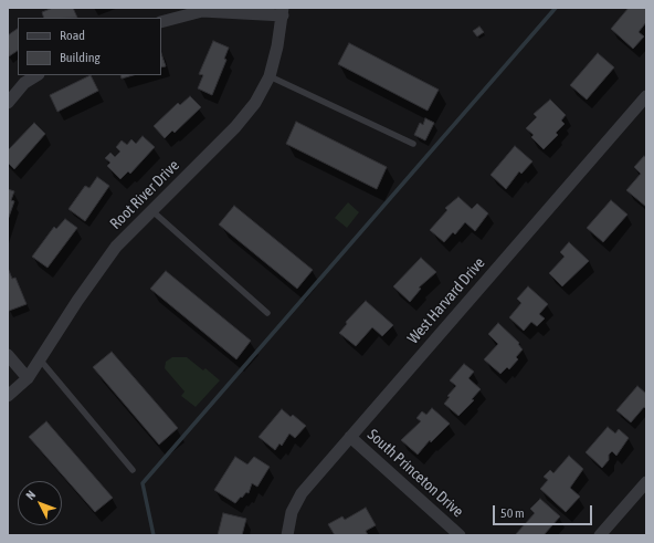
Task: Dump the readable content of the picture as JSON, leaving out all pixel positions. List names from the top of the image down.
{
  "streets": {
    "street": ["Root River Drive", "West Harvard Drive", "South Princeton Drive"]
  },
  "crossings": [
    ["West Harvard Drive", "South Princeton Drive"]
  ],
  "legend": ["Road", "Building"],
  "scale_bar": "50 m",
  "north": "top left"
}
